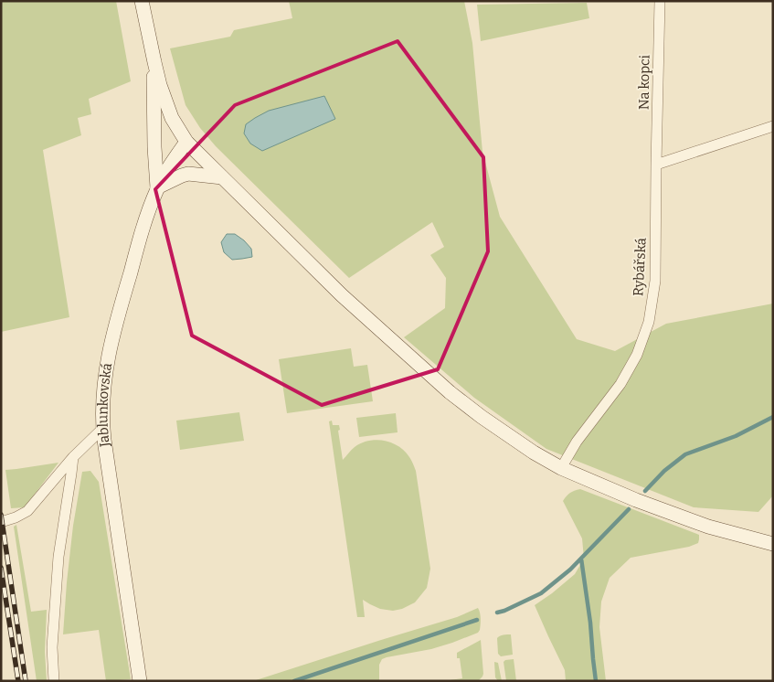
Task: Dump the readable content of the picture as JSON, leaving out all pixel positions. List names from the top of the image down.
{
  "streets": {
    "main road": ["Jablunkovská"],
    "street": ["Na kopci", "Rybářská"]
  },
  "crossings": [
    ["Na kopci", "Rybářská"]
  ]
}
